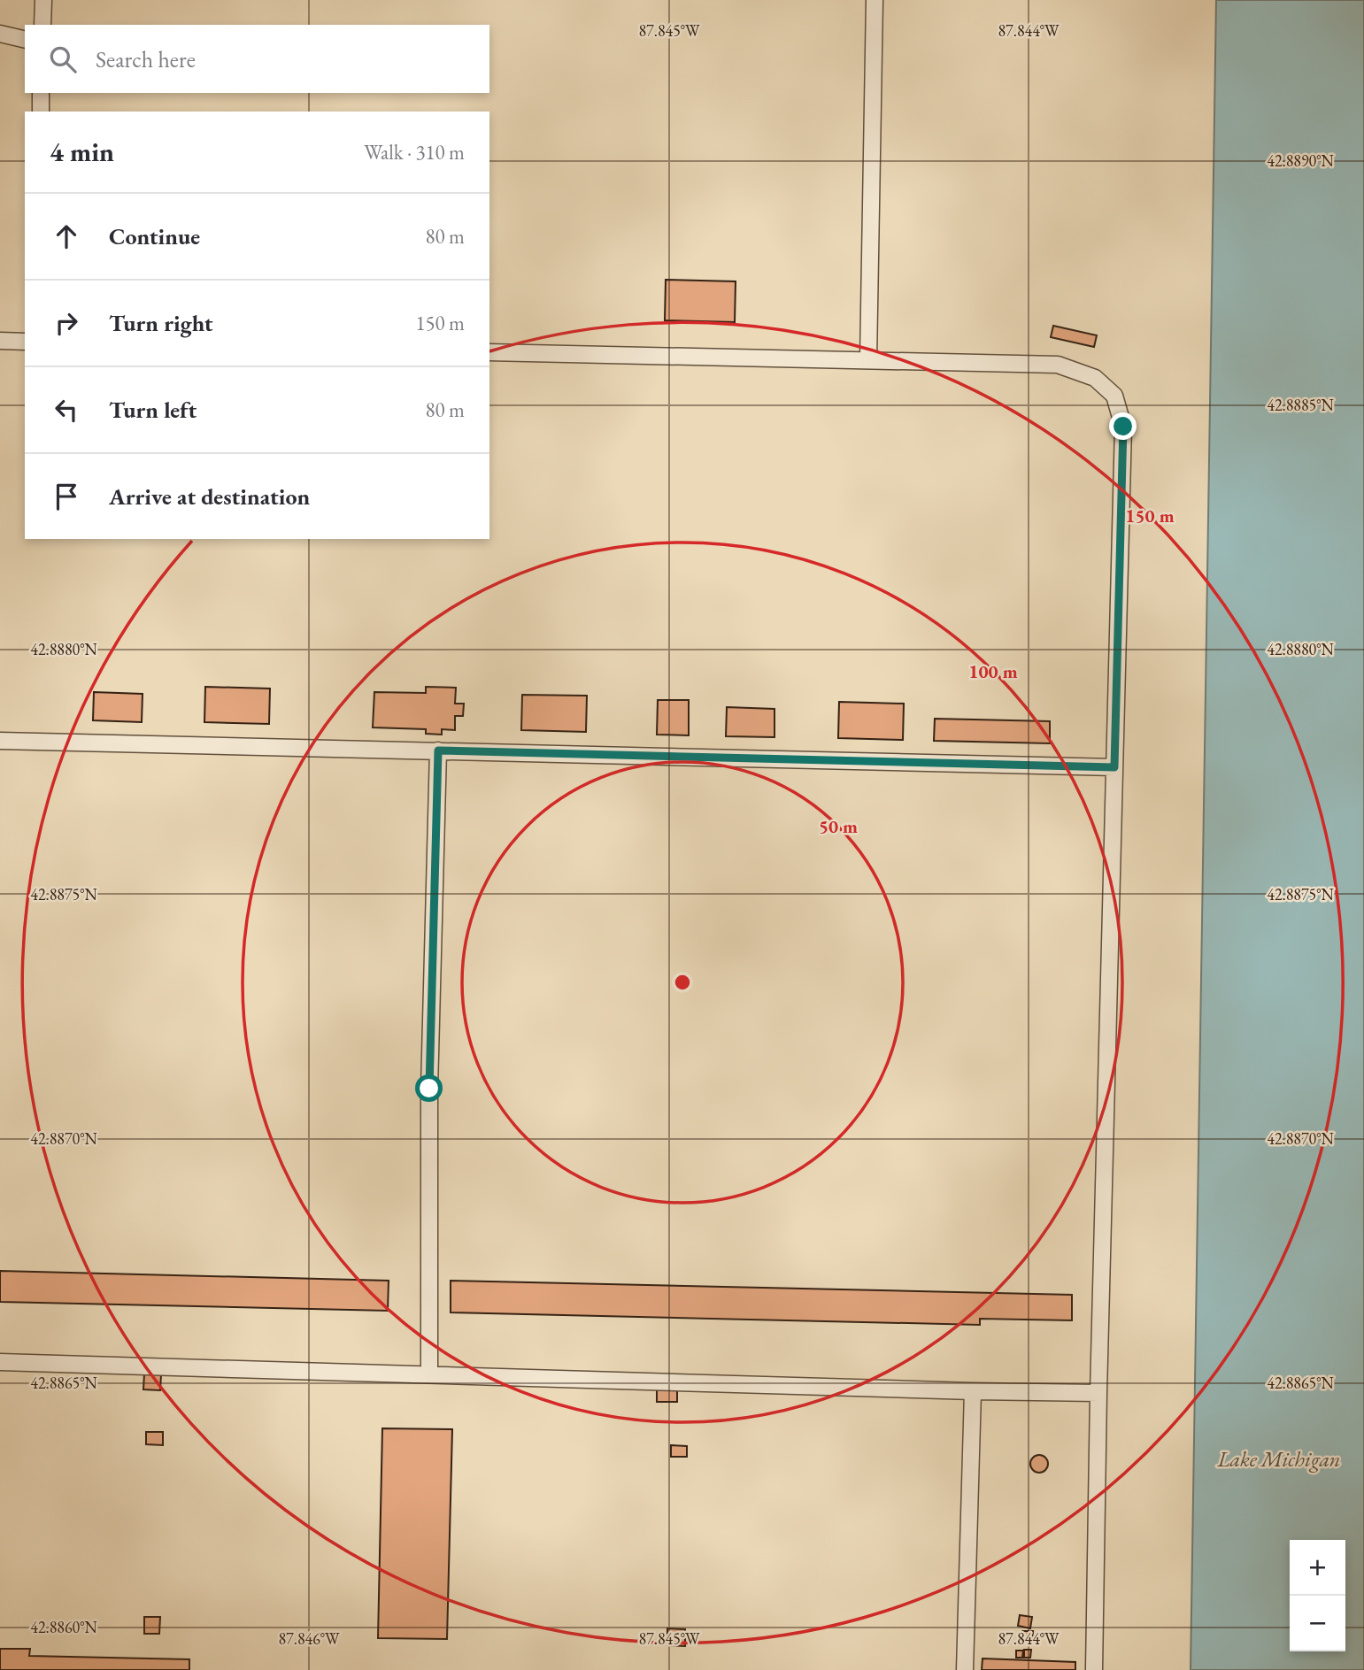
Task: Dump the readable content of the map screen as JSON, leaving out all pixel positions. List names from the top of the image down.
{
  "water": ["Lake Michigan"],
  "page": {
    "search": "Search here",
    "heading": ["4 min", "Walk · 310 m"],
    "list": [
      ["Continue", "80 m"],
      ["Turn right", "150 m"],
      ["Turn left", "80 m"],
      "Arrive at destination"
    ],
    "map_buttons": ["+", "−"]
  },
  "coordinates": [
    "87.845°W",
    "87.844°W",
    "42.8890°N",
    "42.8885°N",
    "42.8880°N",
    "42.8875°N",
    "42.8870°N",
    "42.8865°N",
    "42.8860°N",
    "87.846°W"
  ],
  "rings": ["150 m", "100 m", "50 m"]
}
